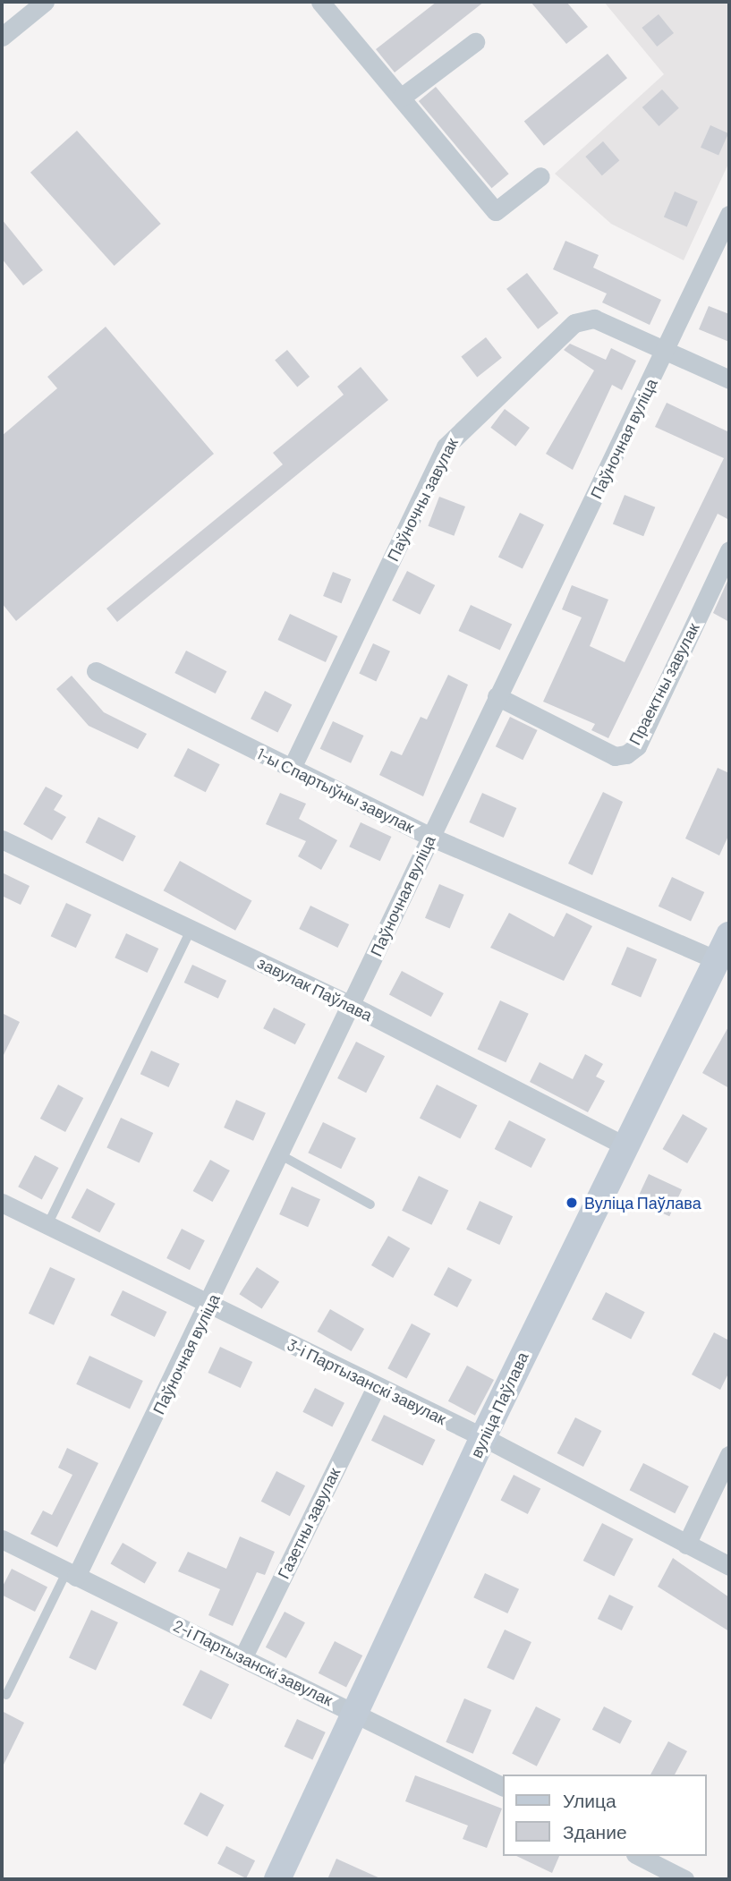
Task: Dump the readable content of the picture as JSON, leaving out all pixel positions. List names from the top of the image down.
{
  "streets": {
    "street": [
      "Паўночная вуліца",
      "Паўночны завулак",
      "Праектны завулак",
      "1-ы Спартыўны завулак",
      "завулак Паўлава",
      "3-і Партызанскі завулак",
      "вуліца Паўлава",
      "Газетны завулак",
      "2-і Партызанскі завулак"
    ]
  },
  "crossings": [
    ["Паўночная вуліца", "Паўночны завулак"],
    ["Паўночная вуліца", "Праектны завулак"],
    ["Паўночная вуліца", "1-ы Спартыўны завулак"],
    ["Паўночная вуліца", "завулак Паўлава"],
    ["Паўночная вуліца", "3-і Партызанскі завулак"],
    ["Паўночная вуліца", "2-і Партызанскі завулак"],
    ["Паўночны завулак", "1-ы Спартыўны завулак"],
    ["1-ы Спартыўны завулак", "вуліца Паўлава"],
    ["завулак Паўлава", "вуліца Паўлава"],
    ["3-і Партызанскі завулак", "вуліца Паўлава"],
    ["3-і Партызанскі завулак", "Газетны завулак"],
    ["вуліца Паўлава", "2-і Партызанскі завулак"],
    ["Газетны завулак", "2-і Партызанскі завулак"]
  ],
  "places": ["Вуліца Паўлава"],
  "legend": ["Улица", "Здание"]
}
